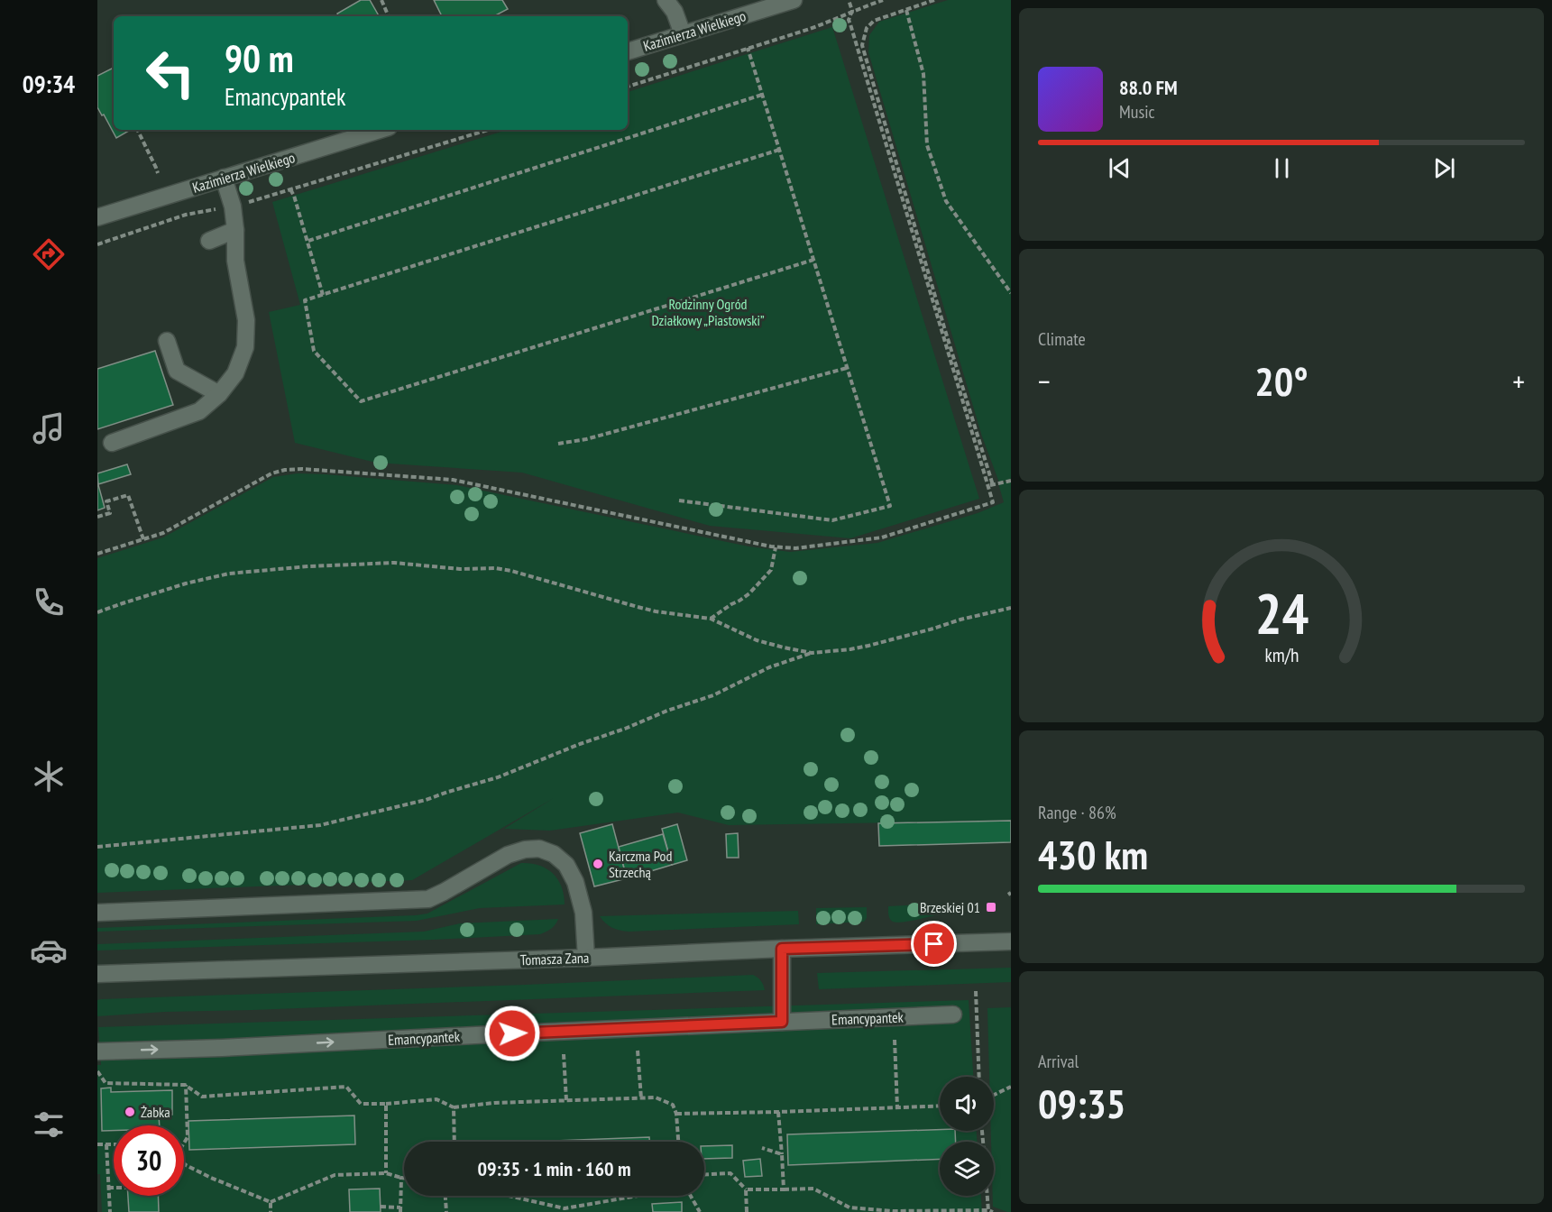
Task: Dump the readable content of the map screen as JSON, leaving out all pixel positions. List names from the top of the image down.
{
  "streets": {
    "street": ["Kazimierza Wielkiego", "Tomasza Zana", "Emancypantek"]
  },
  "one_way": ["Emancypantek"],
  "parks": ["Rodzinny Ogród Działkowy „Piastowski”"],
  "places": {
    "other": ["Karczma Pod Strzechą", "Żabka"],
    "transit": ["Brzeskiej 01"]
  },
  "page": {
    "tabs": "09:34",
    "turn": ["90 m", "Emancypantek"],
    "song": ["88.0 FM", "Music"],
    "tile": [
      "Climate",
      ["Range · 86%", "430 km"],
      ["Arrival", "09:35"]
    ],
    "heat": ["−", "20°", "+"],
    "limit": "30",
    "trip": "09:35 · 1 min · 160 m",
    "gauge": ["24", "km/h"]
  }
}
